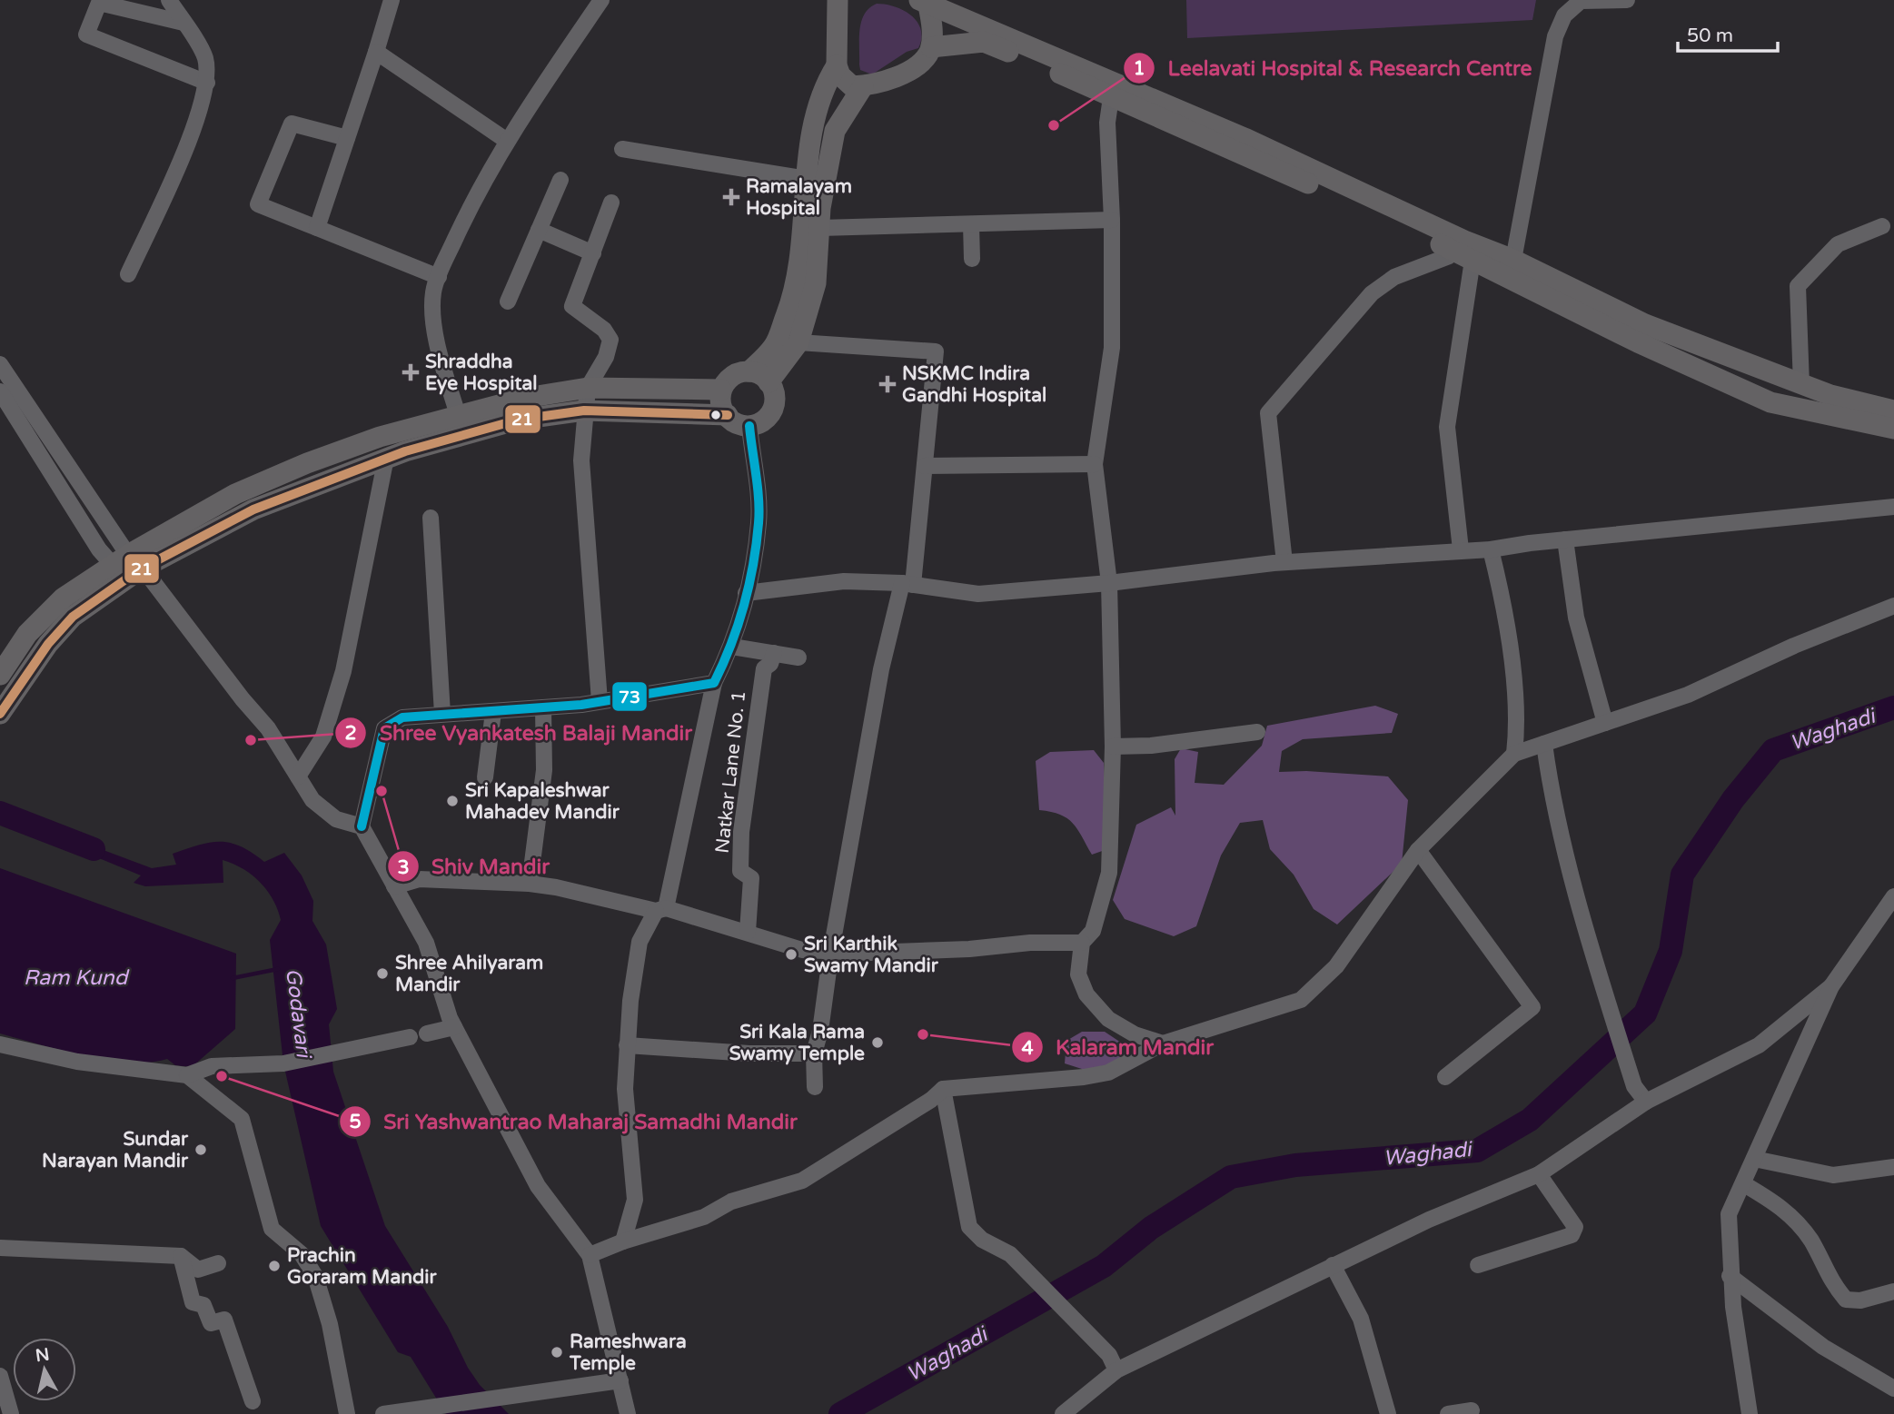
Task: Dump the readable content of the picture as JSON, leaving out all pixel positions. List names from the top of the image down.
{
  "streets": {
    "street": ["Natkar Lane No. 1"]
  },
  "water": ["Waghadi", "Ram Kund", "Godavari"],
  "places": {
    "other": [
      "Leelavati Hospital & Research Centre",
      "Shree Vyankatesh Balaji Mandir",
      "Shiv Mandir",
      "Sri Kapaleshwar Mahadev Mandir",
      "Sri Karthik Swamy Mandir",
      "Shree Ahilyaram Mandir",
      "Kalaram Mandir",
      "Sri Kala Rama Swamy Temple",
      "Sri Yashwantrao Maharaj Samadhi Mandir",
      "Sundar Narayan Mandir",
      "Prachin Goraram Mandir",
      "Rameshwara Temple"
    ],
    "health": ["Ramalayam Hospital", "Shraddha Eye Hospital", "NSKMC Indira Gandhi Hospital"]
  },
  "lines": ["transit line 21", "transit line 73"],
  "scale_bar": "50 m",
  "north": "top"
}
